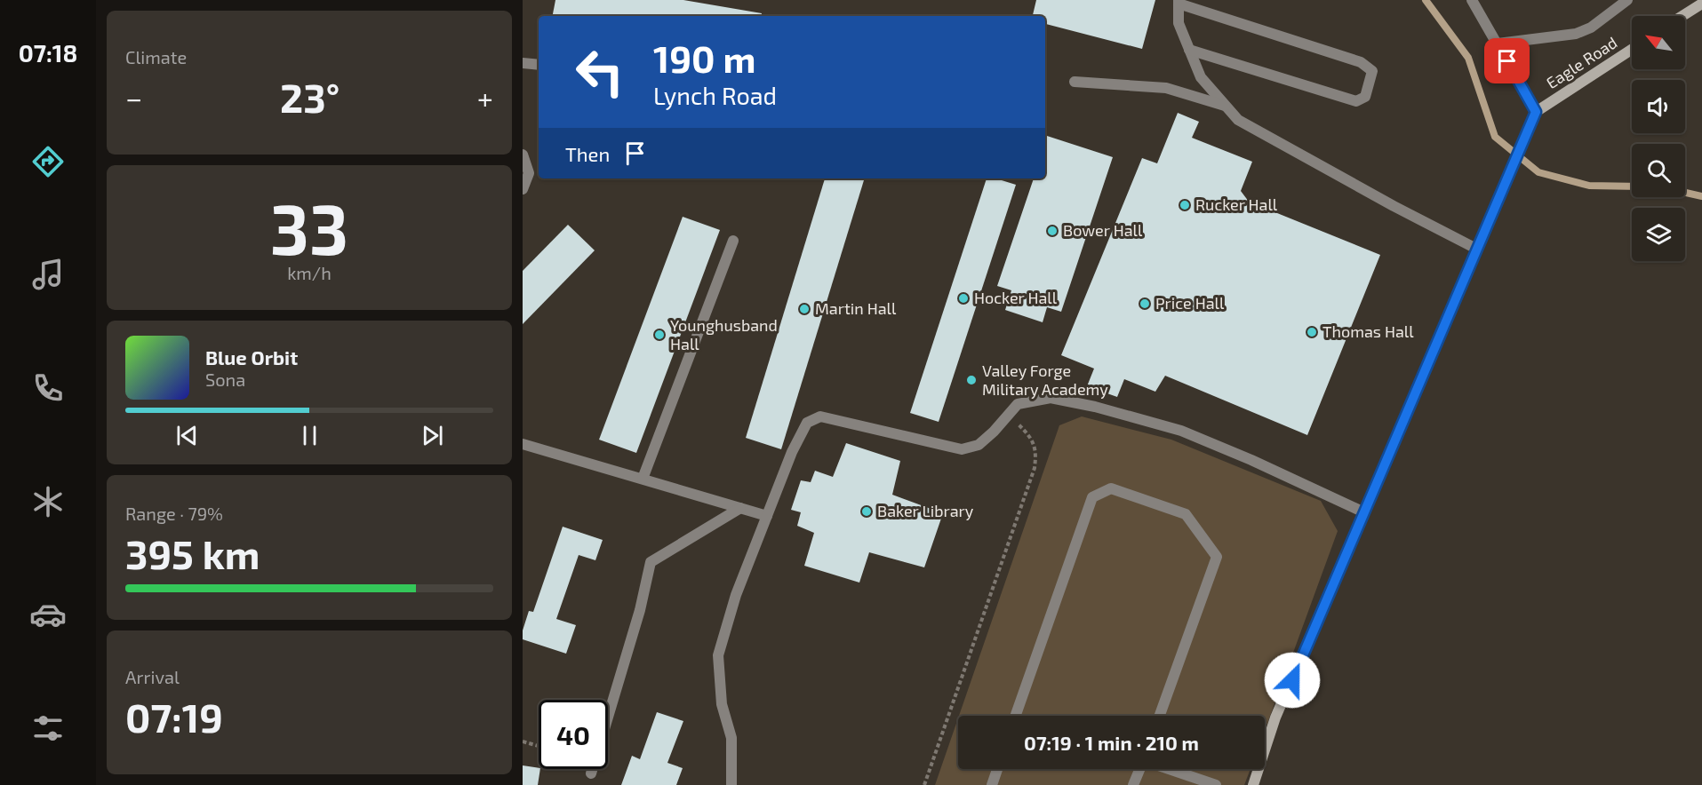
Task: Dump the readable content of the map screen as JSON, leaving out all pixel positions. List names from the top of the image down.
{
  "streets": {
    "street": ["Eagle Road"]
  },
  "places": [
    "Rucker Hall",
    "Bower Hall",
    "Hocker Hall",
    "Price Hall",
    "Martin Hall",
    "Thomas Hall",
    "Younghusband Hall",
    "Valley Forge Military Academy",
    "Baker Library"
  ],
  "north": "top left",
  "page": {
    "tabs": "07:18",
    "tile": [
      "Climate",
      ["33", "km/h"],
      ["Range · 79%", "395 km"],
      ["Arrival", "07:19"]
    ],
    "turn": ["190 m", "Lynch Road"],
    "heat": ["−", "23°", "+"],
    "then": "Then",
    "song": ["Blue Orbit", "Sona"],
    "limit": "40",
    "trip": "07:19 · 1 min · 210 m"
  }
}
